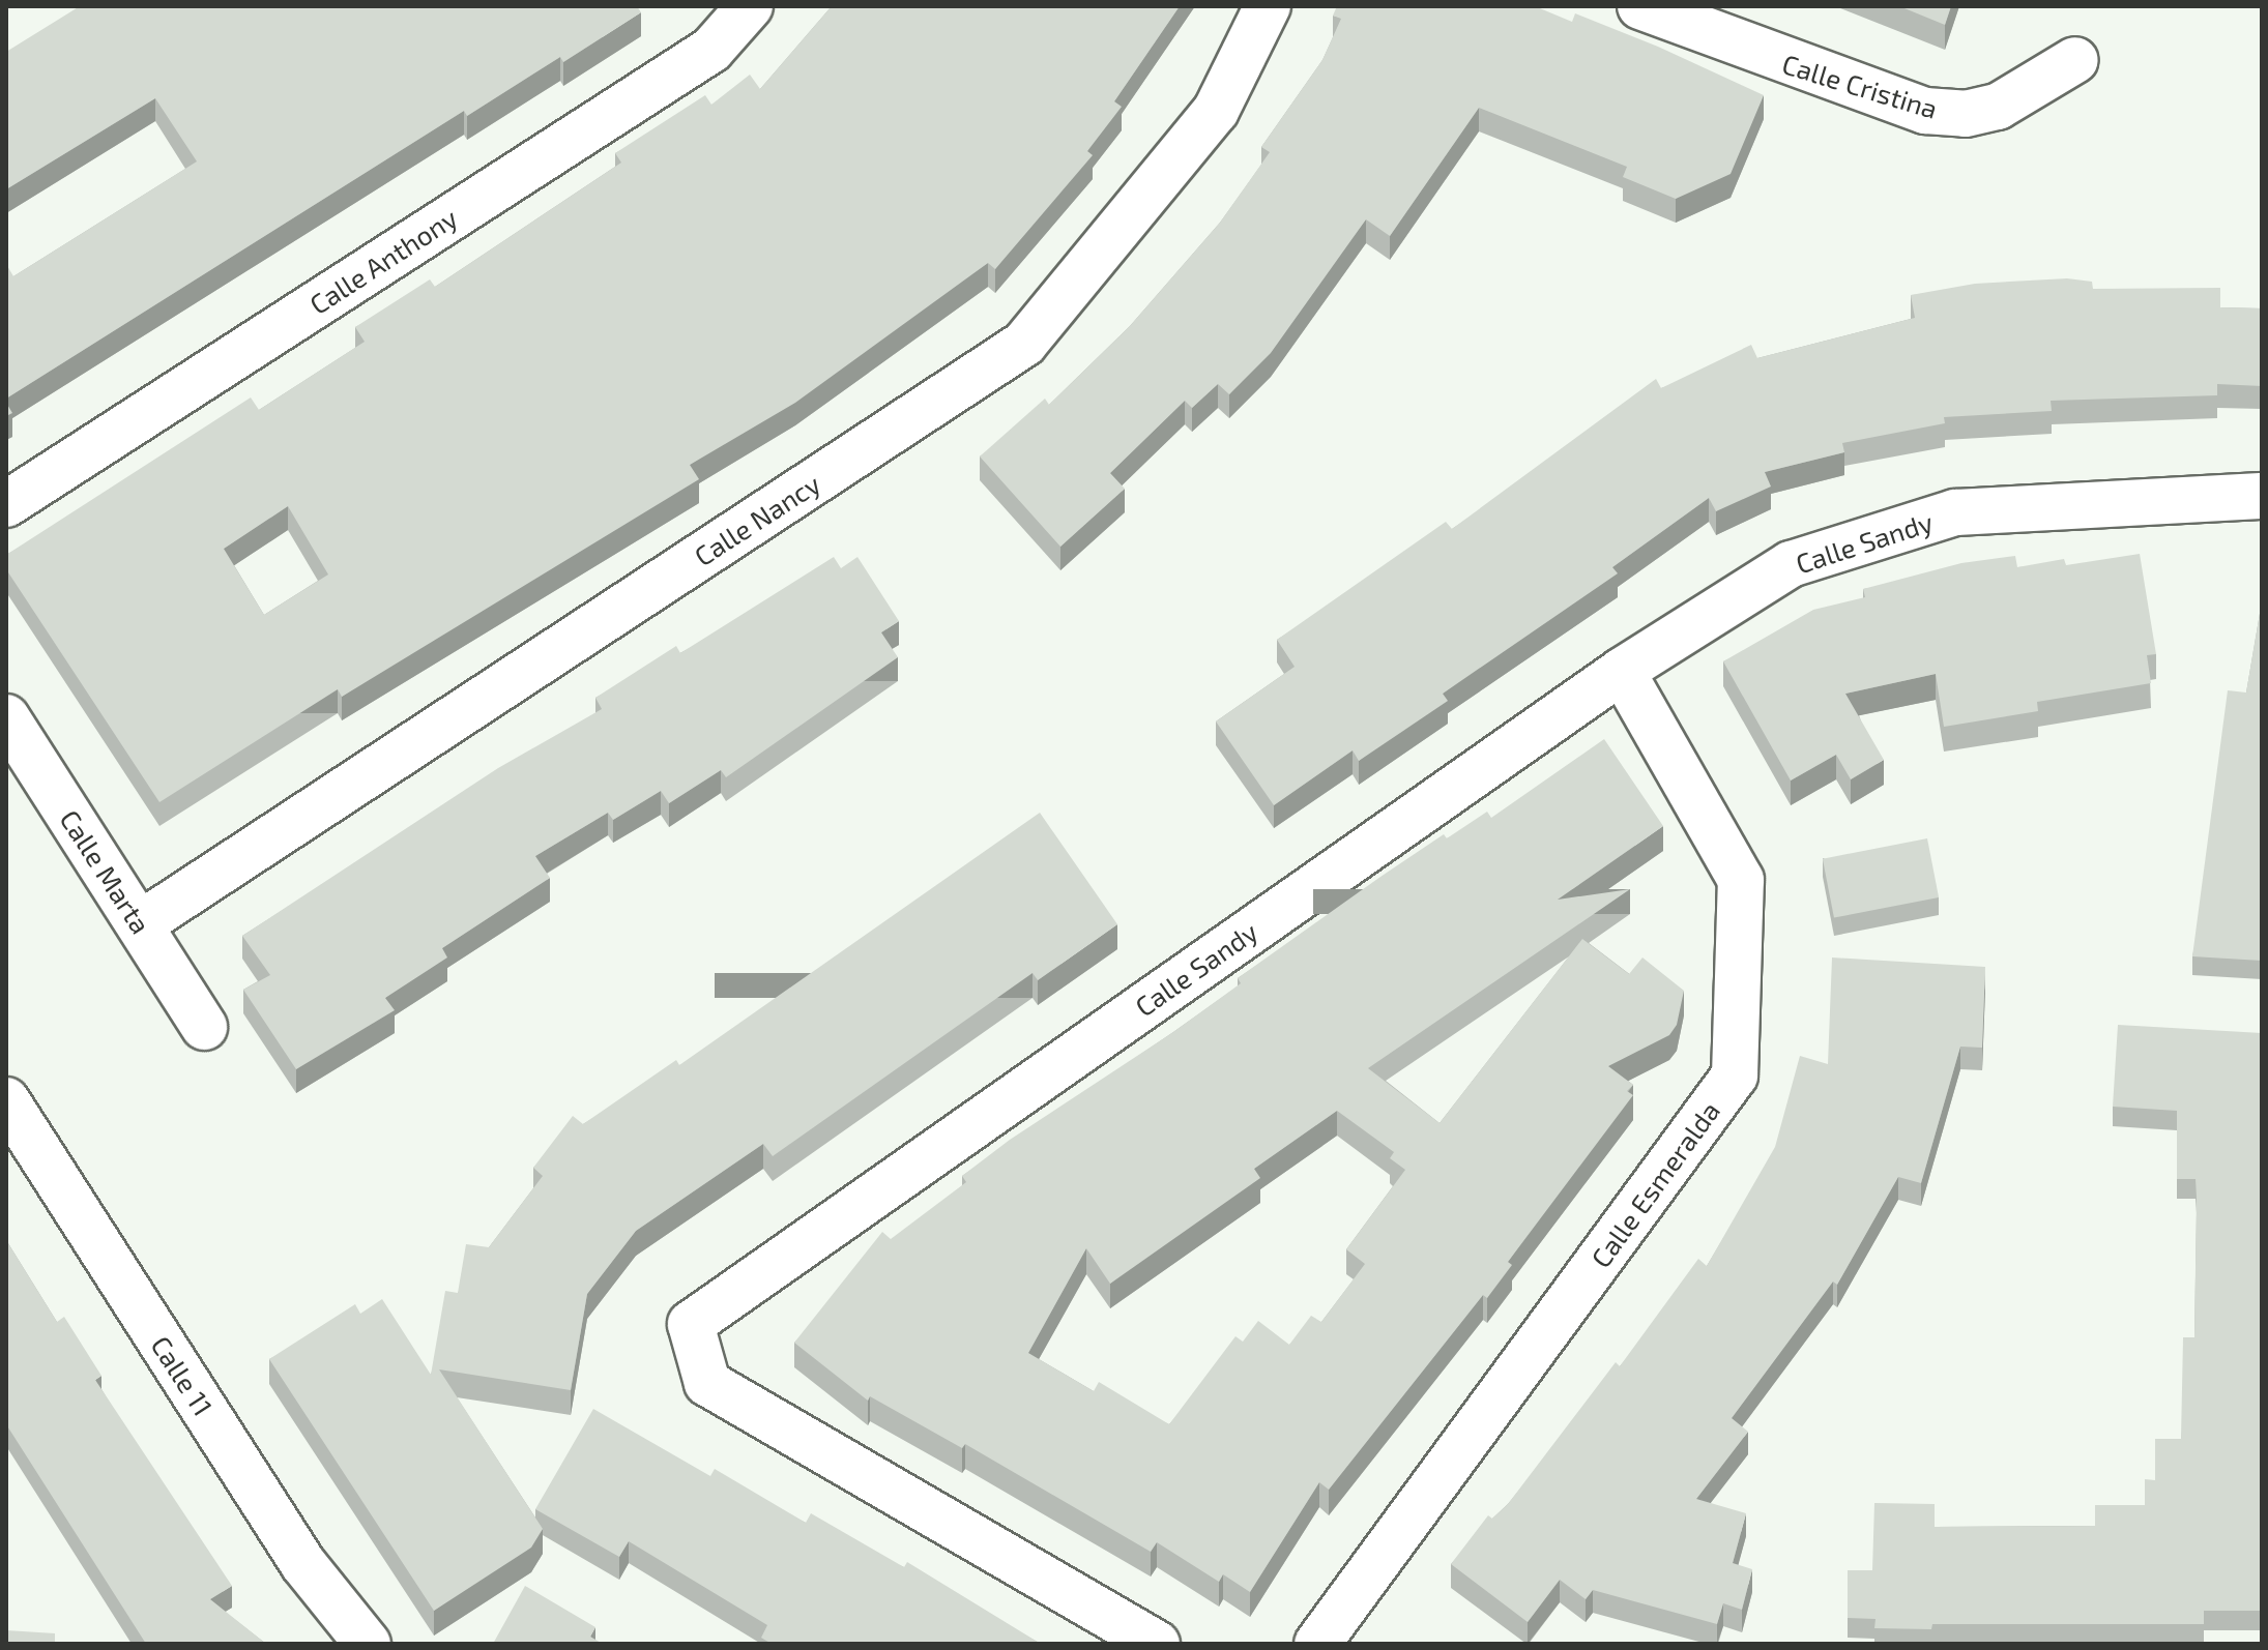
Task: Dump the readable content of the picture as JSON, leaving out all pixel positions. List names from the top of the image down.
{
  "streets": {
    "street": [
      "Calle Cristina",
      "Calle Anthony",
      "Calle Nancy",
      "Calle Sandy",
      "Calle Marta",
      "Calle Esmeralda",
      "Calle 11"
    ]
  },
  "crossings": [
    ["Calle Nancy", "Calle Marta"],
    ["Calle Sandy", "Calle Esmeralda"]
  ]
}
